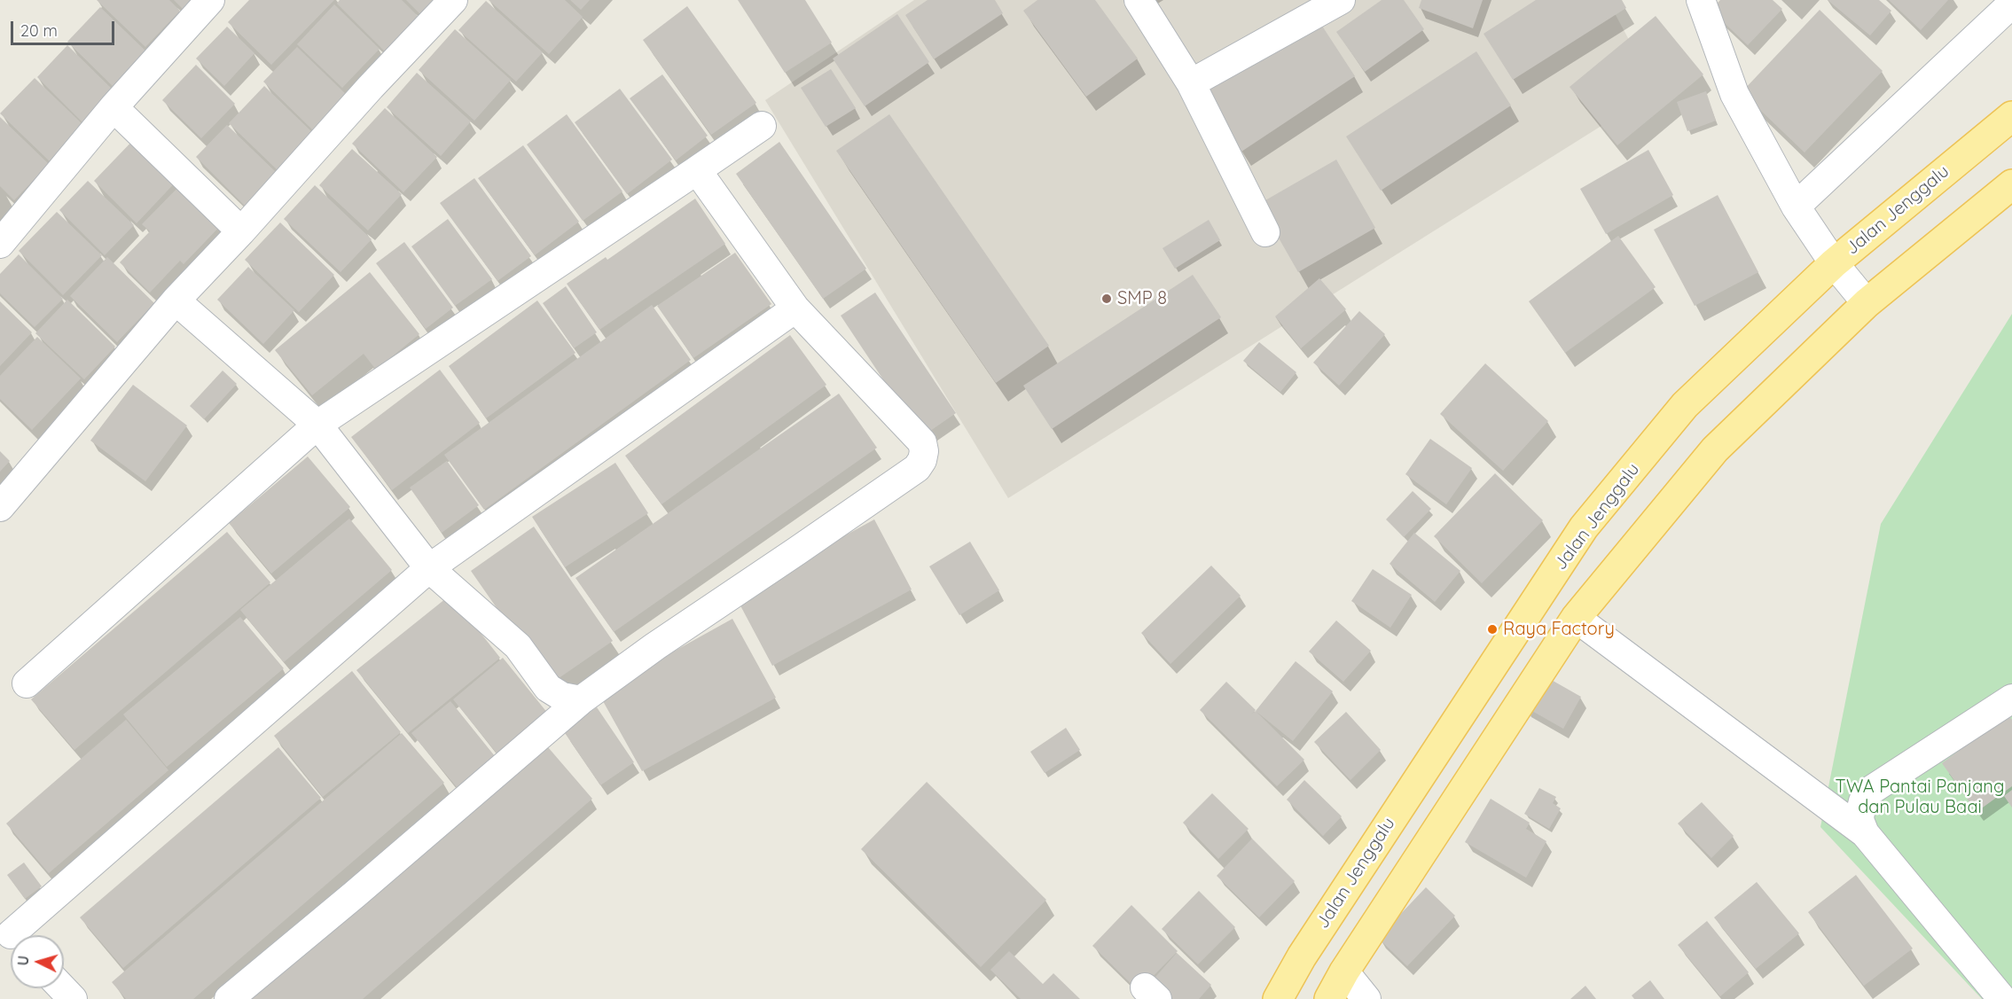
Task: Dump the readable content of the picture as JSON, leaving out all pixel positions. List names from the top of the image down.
{
  "streets": {
    "main road": ["Jalan Jenggalu"]
  },
  "parks": ["TWA Pantai Panjang dan Pulau Baai"],
  "places": ["SMP 8", "Raya Factory"],
  "scale_bar": "20 m",
  "north": "left"
}
